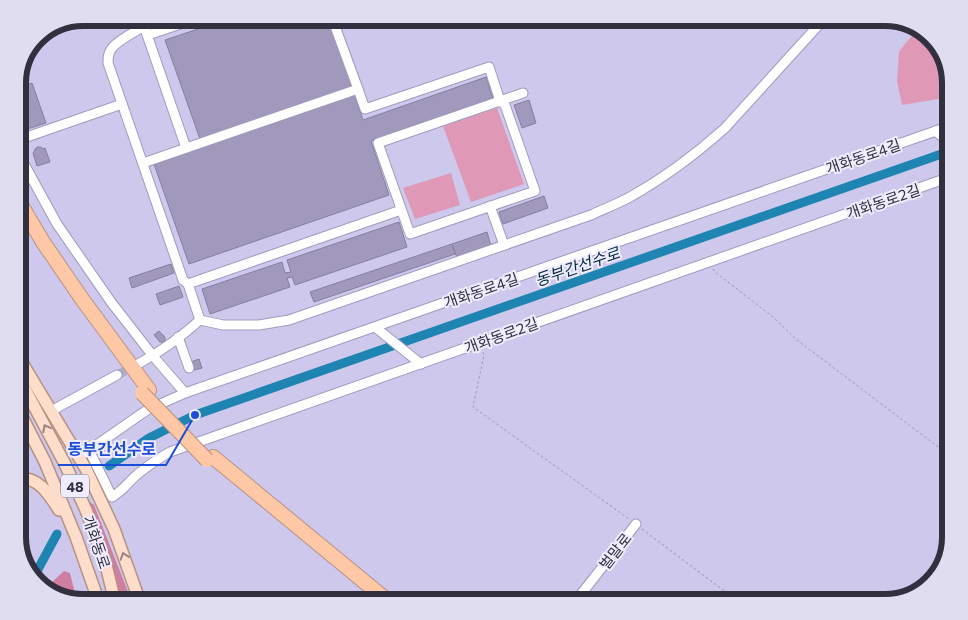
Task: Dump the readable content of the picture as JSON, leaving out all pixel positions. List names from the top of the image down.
{
  "streets": {
    "main road": ["48", "개화동로"],
    "street": ["개화동로4길", "개화동로2길", "벌말로"]
  },
  "crossings": [
    ["개화동로4길", "개화동로2길"]
  ],
  "water": ["동부간선수로"],
  "places": ["동부간선수로"]
}
